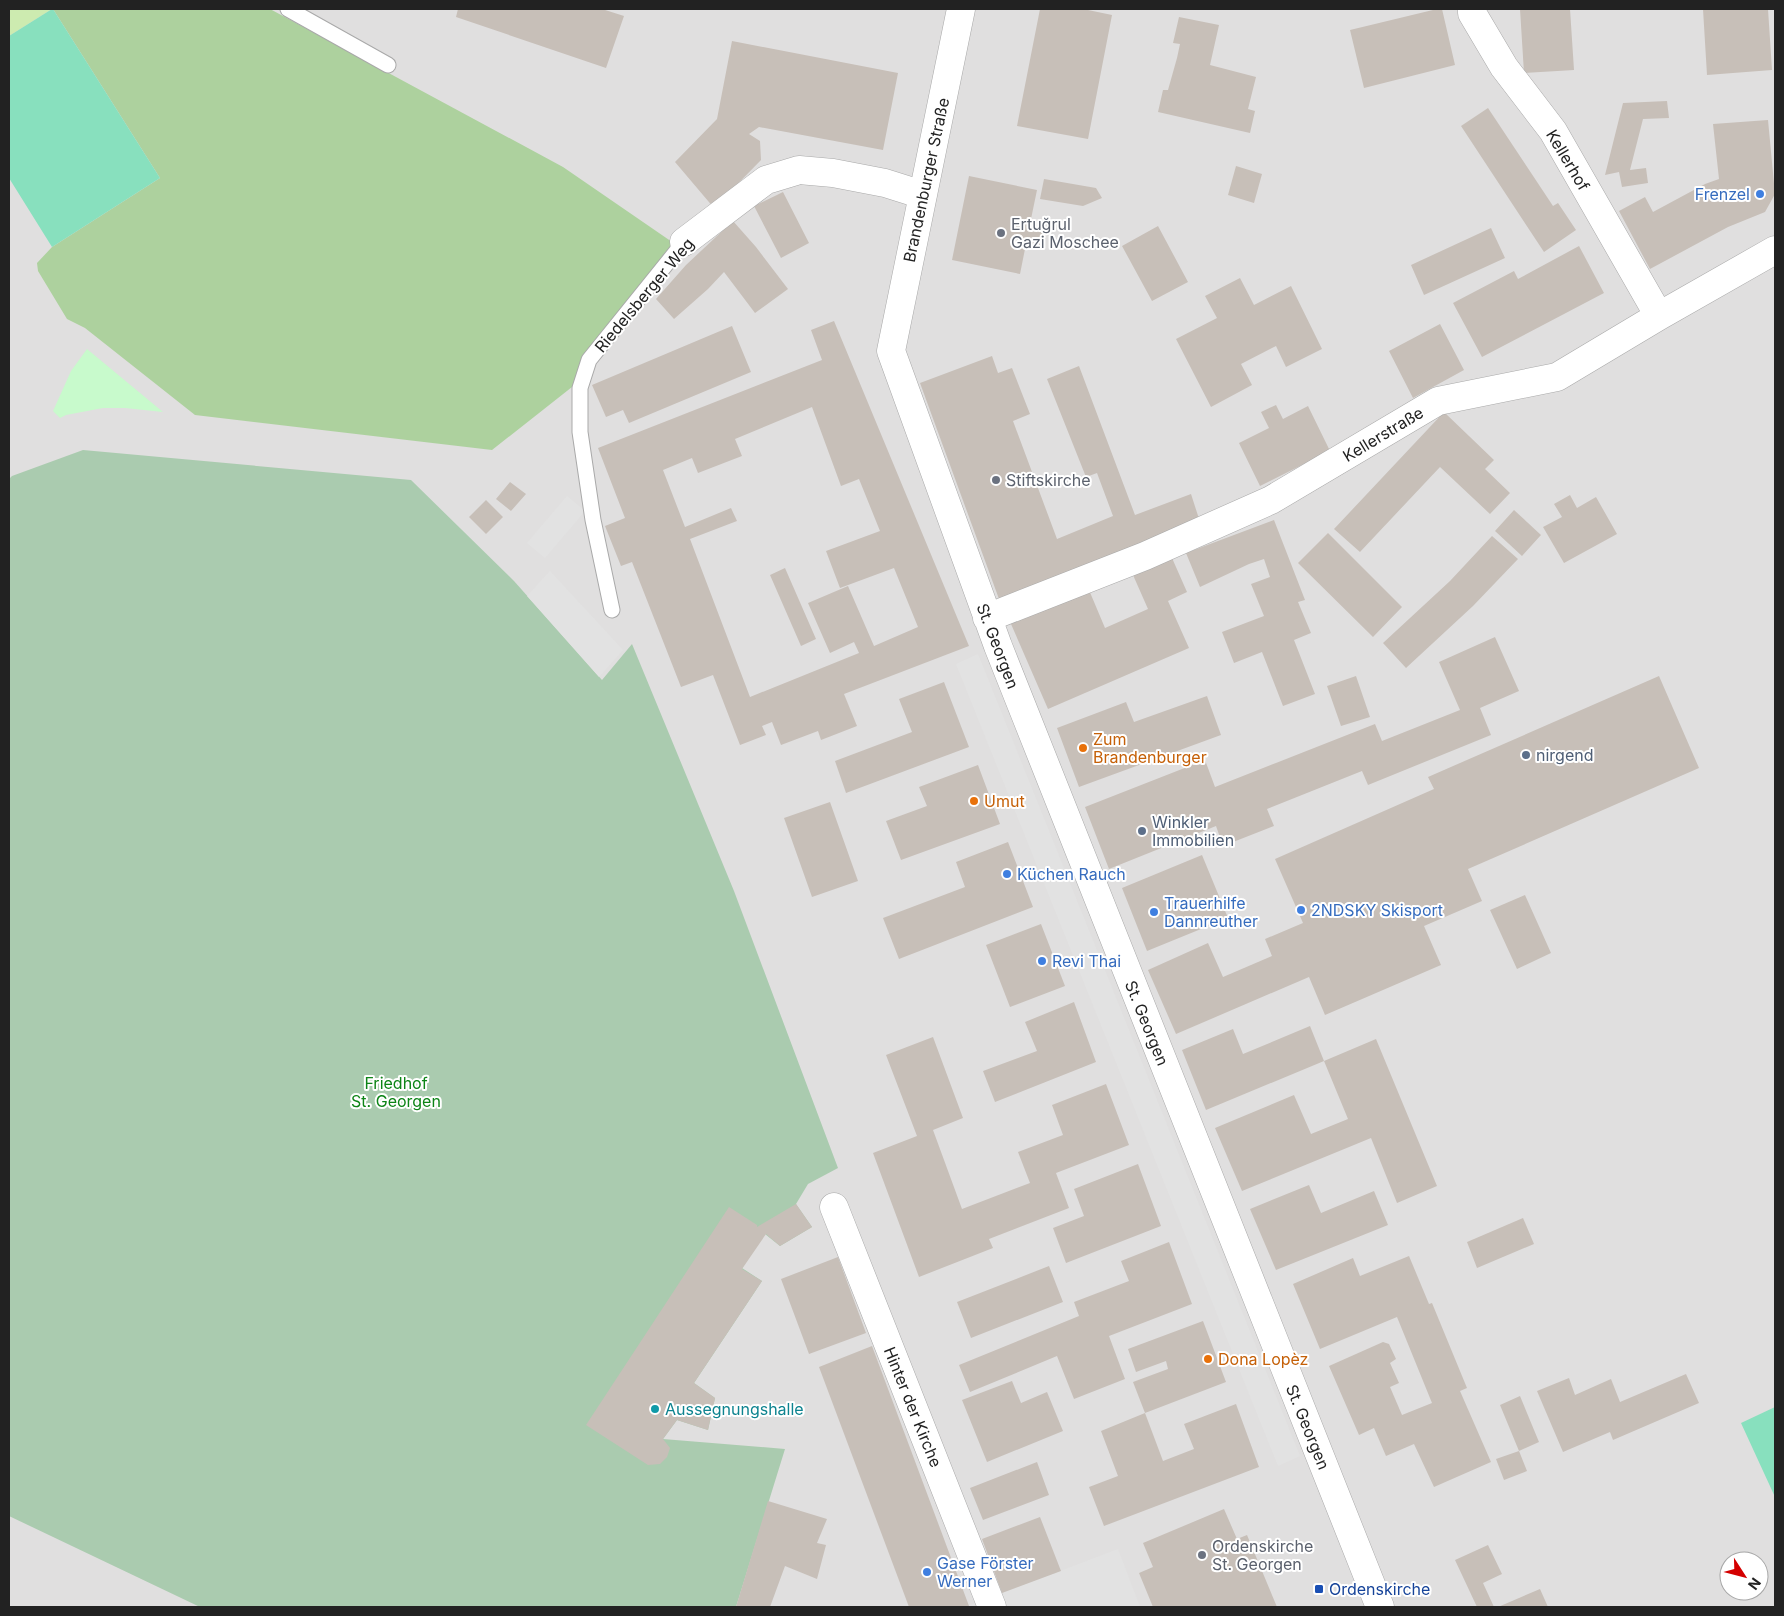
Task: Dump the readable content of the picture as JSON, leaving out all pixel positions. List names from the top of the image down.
{
  "streets": {
    "street": [
      "Kellerhof",
      "Brandenburger Straße",
      "Riedelsberger Weg",
      "Kellerstraße",
      "St. Georgen",
      "Hinter der Kirche"
    ]
  },
  "crossings": [
    ["Kellerhof", "Kellerstraße"],
    ["Brandenburger Straße", "Riedelsberger Weg"],
    ["Brandenburger Straße", "St. Georgen"],
    ["Kellerstraße", "St. Georgen"]
  ],
  "parks": ["Friedhof St. Georgen"],
  "places": {
    "other": [
      "Frenzel",
      "Ertuğrul Gazi Moschee",
      "Stiftskirche",
      "Zum Brandenburger",
      "nirgend",
      "Umut",
      "Winkler Immobilien",
      "Küchen Rauch",
      "2NDSKY Skisport",
      "Trauerhilfe Dannreuther",
      "Revi Thai",
      "Dona Lopèz",
      "Aussegnungshalle",
      "Ordenskirche St. Georgen",
      "Gase Förster Werner"
    ],
    "transit": ["Ordenskirche"]
  },
  "north": "bottom right"
}
